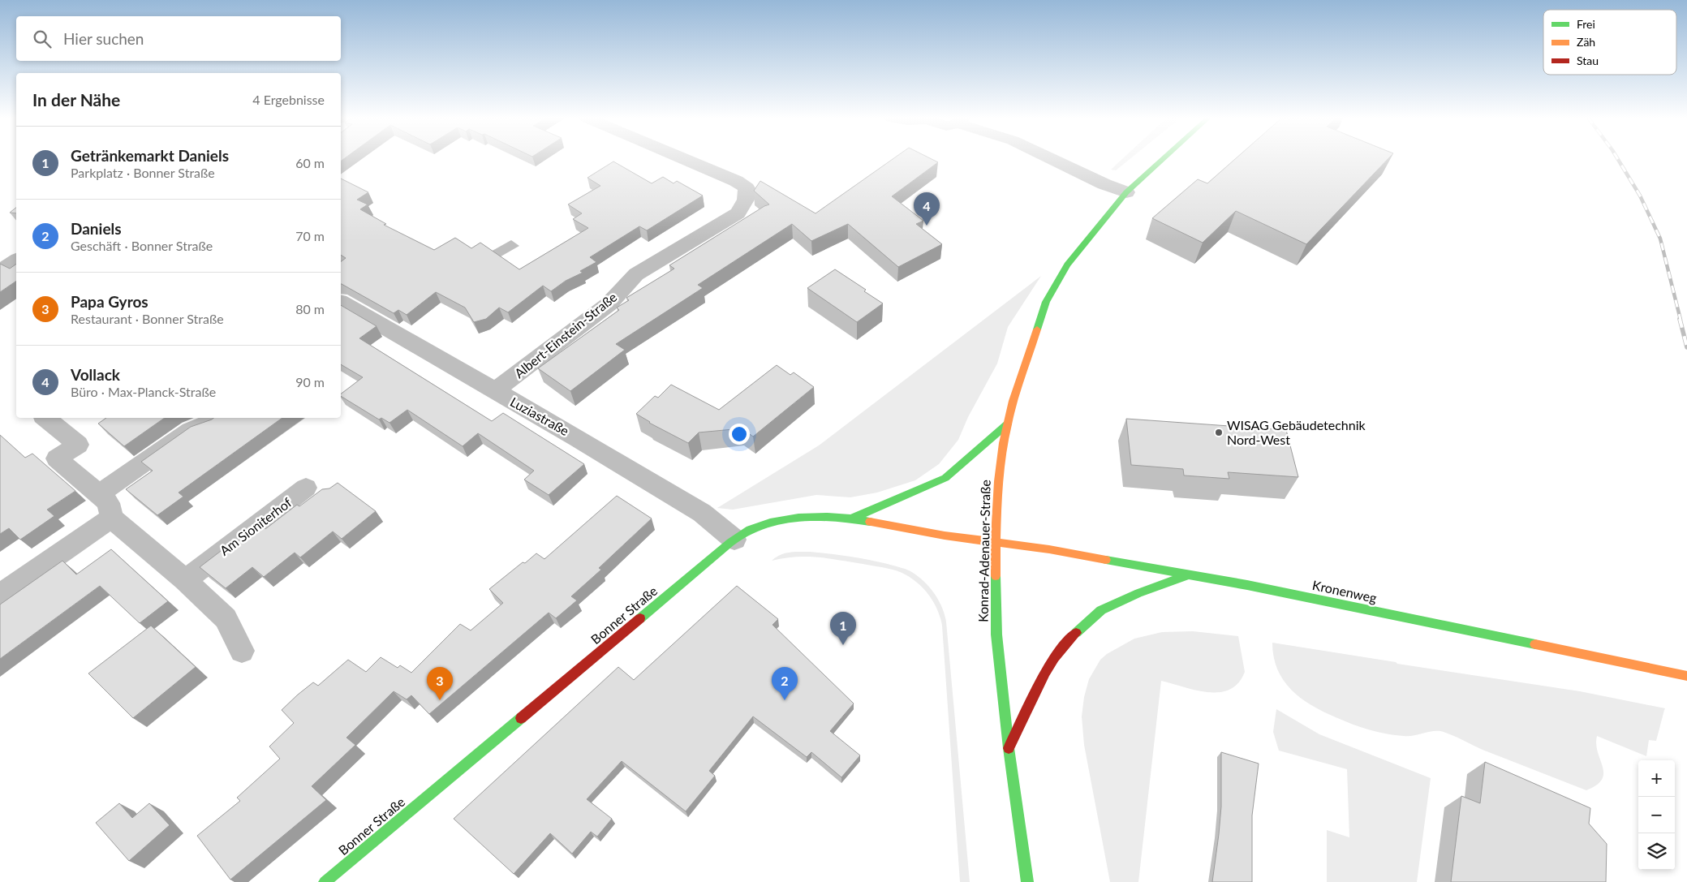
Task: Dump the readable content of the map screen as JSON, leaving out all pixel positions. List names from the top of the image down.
{
  "streets": {
    "main road": ["Konrad-Adenauer-Straße", "Kronenweg", "Bonner Straße"],
    "street": ["Albert-Einstein-Straße", "Luziastraße", "Am Sioniterhof"]
  },
  "crossings": [
    ["Albert-Einstein-Straße", "Luziastraße"],
    ["Luziastraße", "Bonner Straße"],
    ["Konrad-Adenauer-Straße", "Kronenweg"],
    ["Konrad-Adenauer-Straße", "Bonner Straße"],
    ["Kronenweg", "Bonner Straße"]
  ],
  "places": ["WISAG Gebäudetechnik Nord-West"],
  "legend": ["Frei", "Zäh", "Stau"],
  "page": {
    "search": "Hier suchen",
    "heading": ["In der Nähe", "4 Ergebnisse"],
    "list": [
      {
        "mark": "1",
        "name": "Getränkemarkt Daniels",
        "note": "Parkplatz · Bonner Straße",
        "value": "60 m"
      },
      {
        "mark": "2",
        "name": "Daniels",
        "note": "Geschäft · Bonner Straße",
        "value": "70 m"
      },
      {
        "mark": "3",
        "name": "Papa Gyros",
        "note": "Restaurant · Bonner Straße",
        "value": "80 m"
      },
      {
        "mark": "4",
        "name": "Vollack",
        "note": "Büro · Max-Planck-Straße",
        "value": "90 m"
      }
    ],
    "pins": [
      "4",
      "1",
      "2",
      "3"
    ],
    "map_buttons": ["+", "−"]
  }
}
